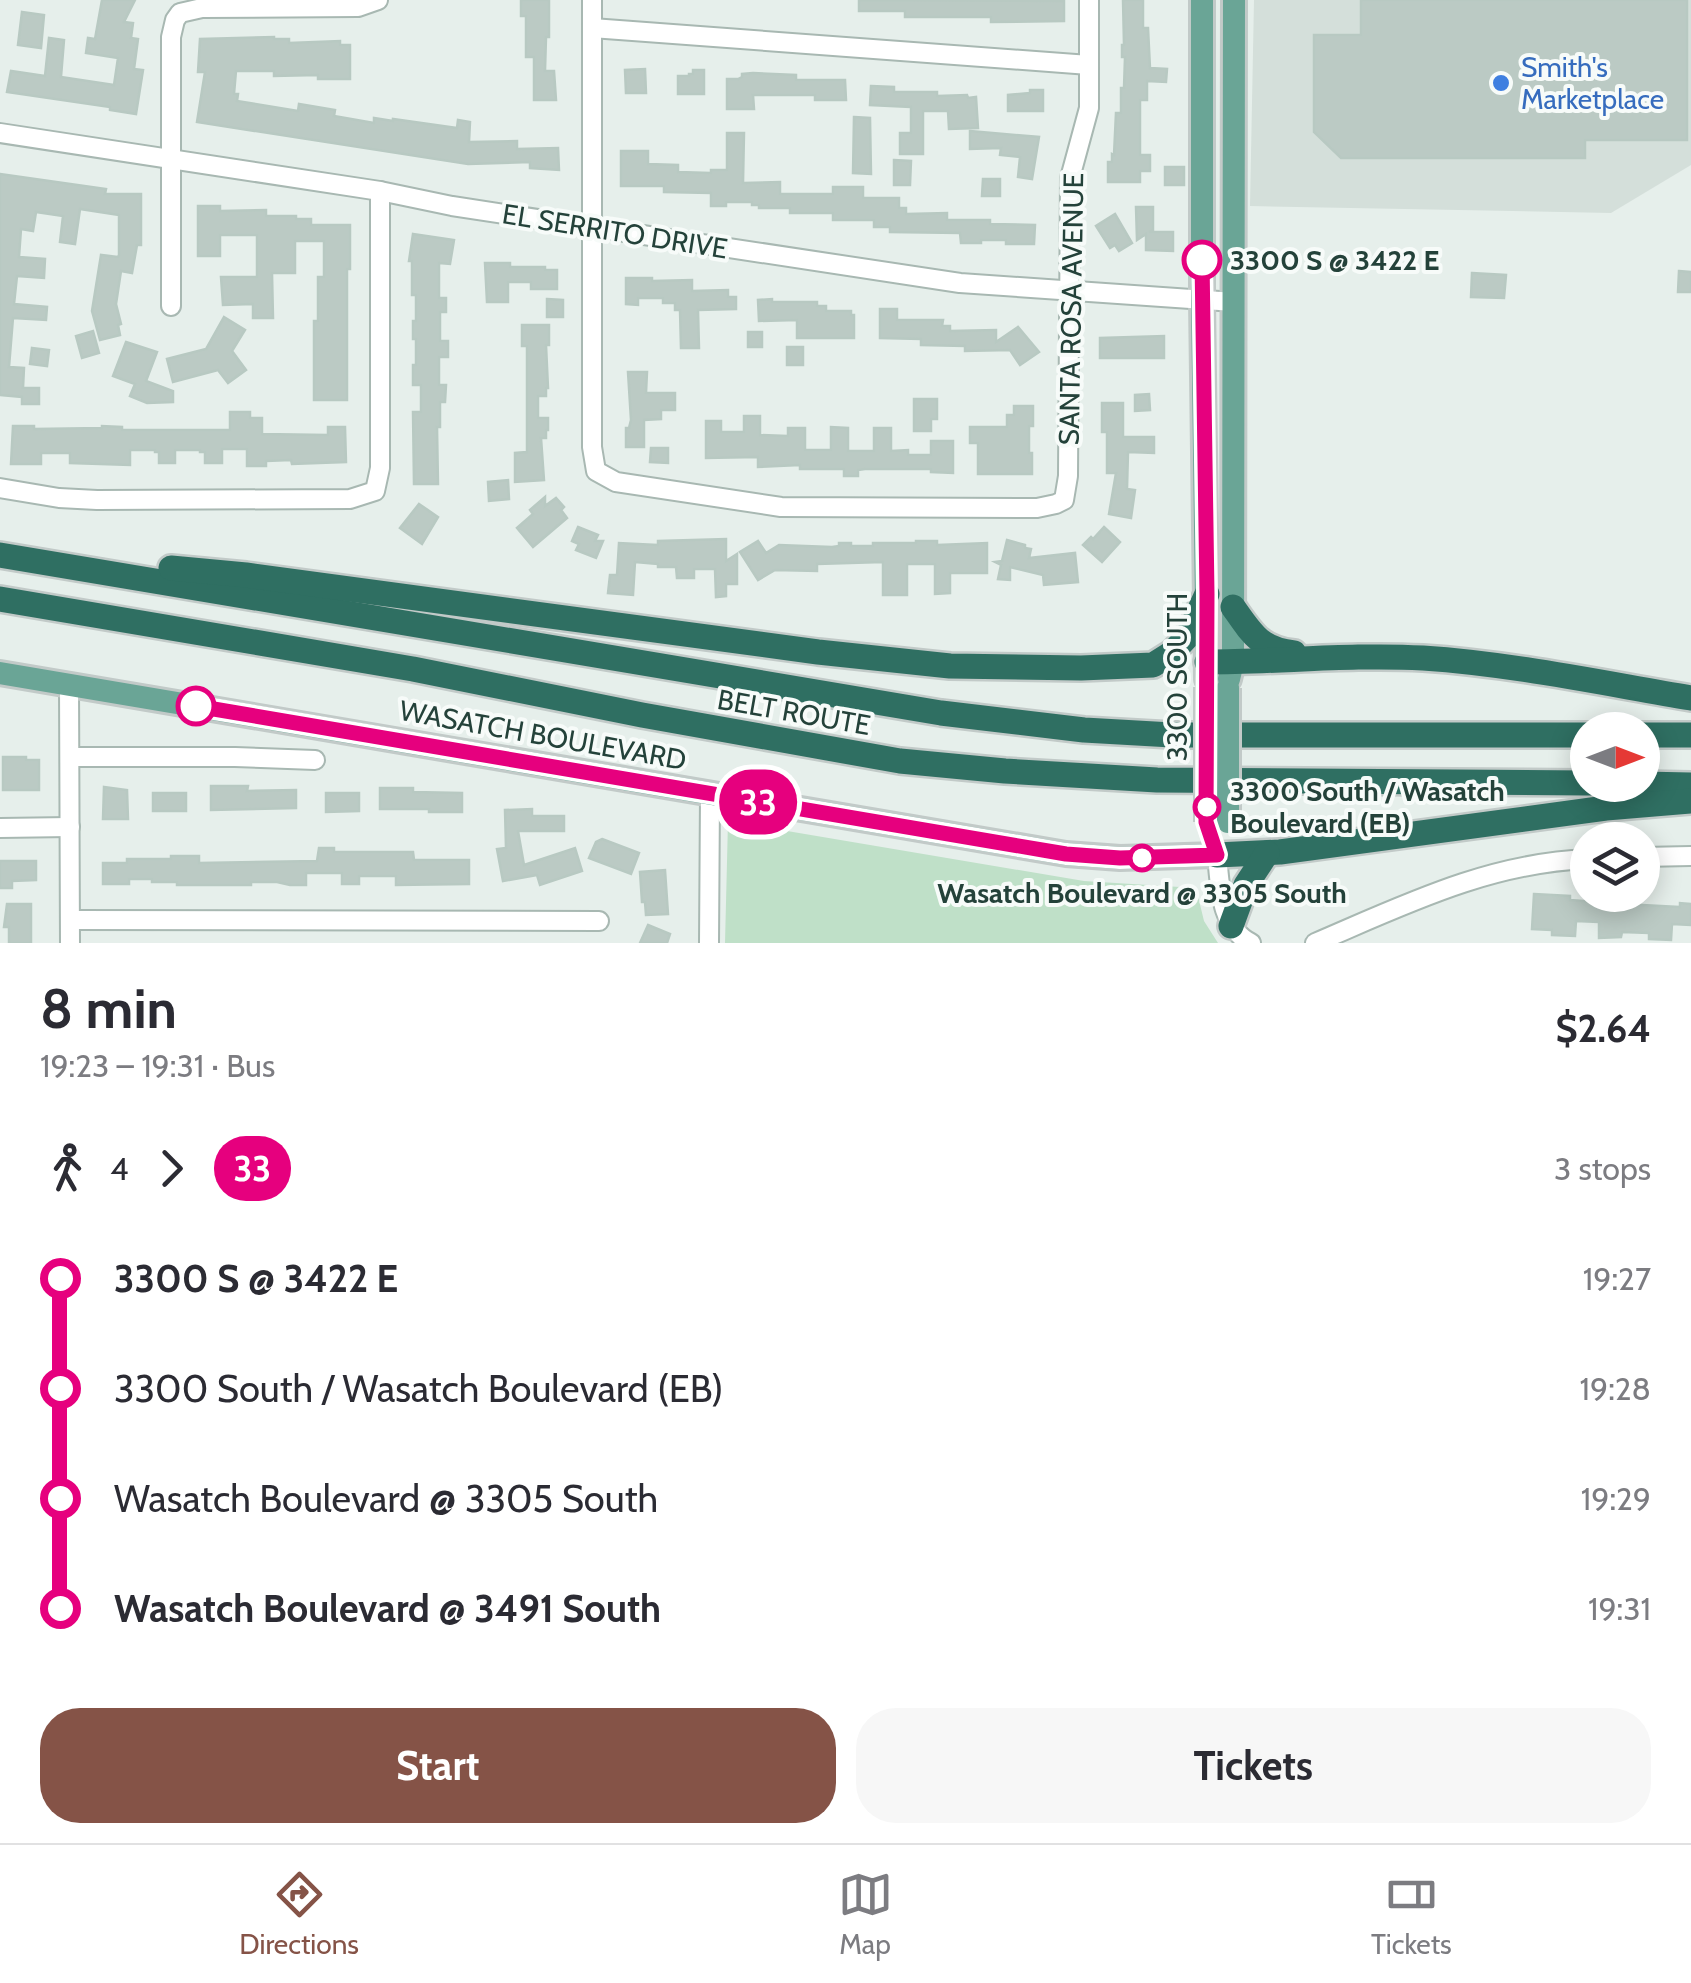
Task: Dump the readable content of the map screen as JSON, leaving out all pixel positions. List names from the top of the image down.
{
  "streets": {
    "highway": ["BELT ROUTE"],
    "main road": ["3300 SOUTH", "WASATCH BOULEVARD"],
    "street": ["EL SERRITO DRIVE", "SANTA ROSA AVENUE"]
  },
  "crossings": [
    ["EL SERRITO DRIVE", "SANTA ROSA AVENUE"],
    ["EL SERRITO DRIVE", "3300 SOUTH"],
    ["3300 SOUTH", "WASATCH BOULEVARD"]
  ],
  "places": [
    "Smith's Marketplace",
    "3300 S @ 3422 E",
    "3300 South / Wasatch Boulevard (EB)",
    "Wasatch Boulevard @ 3305 South"
  ],
  "lines": ["bus line 33"],
  "north": "right",
  "page": {
    "on_map": "33",
    "heading": ["8 min", "19:23 – 19:31 · Bus", "$2.64"],
    "legs": ["4", "33", "3 stops"],
    "list": [
      {
        "name": "3300 S @ 3422 E",
        "value": "19:27"
      },
      {
        "name": "3300 South / Wasatch Boulevard (EB)",
        "value": "19:28"
      },
      {
        "name": "Wasatch Boulevard @ 3305 South",
        "value": "19:29"
      },
      {
        "name": "Wasatch Boulevard @ 3491 South",
        "value": "19:31"
      }
    ],
    "buttons": ["Start", "Tickets"],
    "tabs": ["Directions", "Map", "Tickets"]
  }
}
